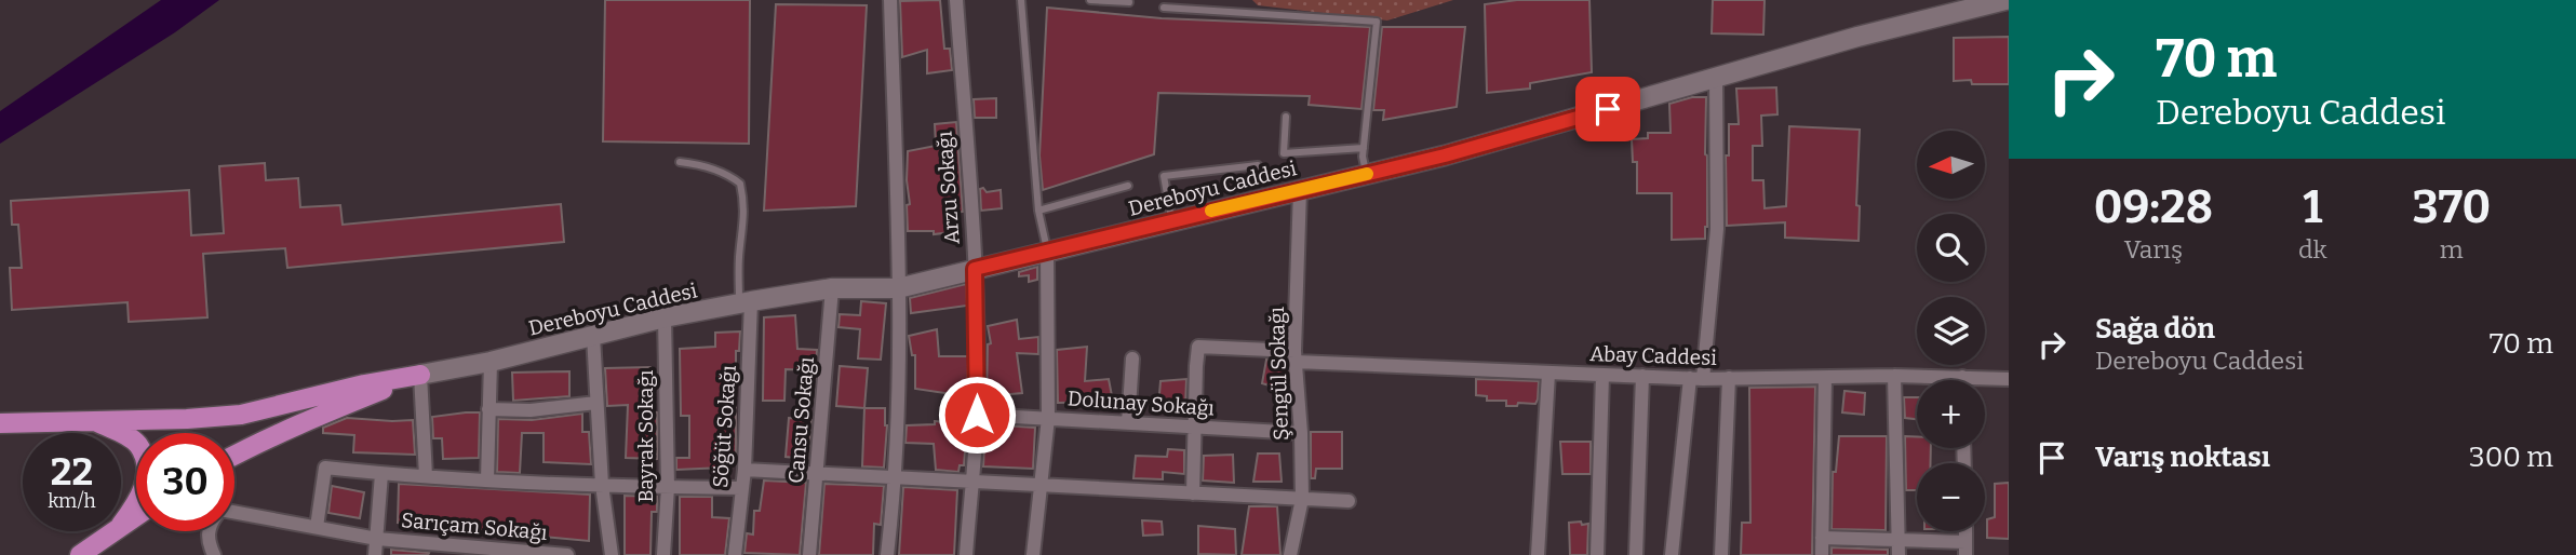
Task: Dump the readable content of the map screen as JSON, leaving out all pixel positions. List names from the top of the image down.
{
  "streets": {
    "main road": ["Dereboyu Caddesi"],
    "street": [
      "Arzu Sokağı",
      "Abay Caddesi",
      "Şengül Sokağı",
      "Dolunay Sokağı",
      "Cansu Sokağı",
      "Söğüt Sokağı",
      "Bayrak Sokağı",
      "Sarıçam Sokağı"
    ]
  },
  "crossings": [
    ["Arzu Sokağı", "Dereboyu Caddesi"],
    ["Arzu Sokağı", "Dolunay Sokağı"],
    ["Dereboyu Caddesi", "Şengül Sokağı"],
    ["Dereboyu Caddesi", "Cansu Sokağı"],
    ["Dereboyu Caddesi", "Söğüt Sokağı"],
    ["Dereboyu Caddesi", "Bayrak Sokağı"],
    ["Abay Caddesi", "Şengül Sokağı"],
    ["Abay Caddesi", "Dolunay Sokağı"],
    ["Şengül Sokağı", "Dolunay Sokağı"]
  ],
  "north": "left",
  "page": {
    "turn": ["70 m", "Dereboyu Caddesi"],
    "map_buttons": ["+", "−"],
    "eta": [
      "09:28",
      "Varış",
      "1",
      "dk",
      "370",
      "m"
    ],
    "list": [
      {
        "name": "Sağa dön",
        "note": "Dereboyu Caddesi",
        "value": "70 m"
      },
      {
        "name": "Varış noktası",
        "value": "300 m"
      }
    ],
    "speed": "22 km/h",
    "limit": "30"
  }
}
